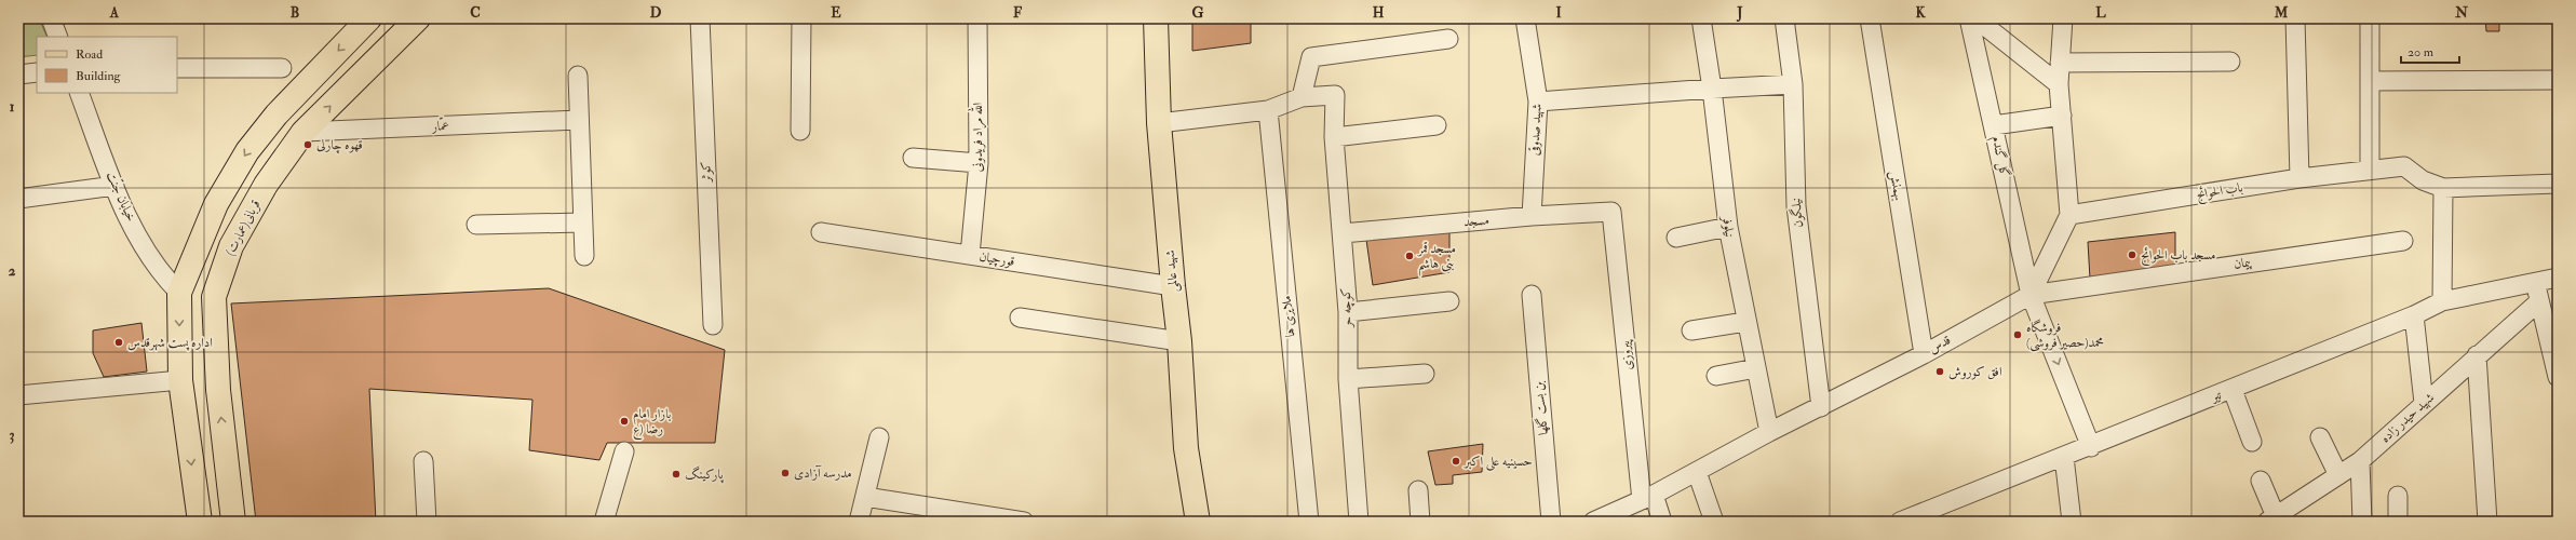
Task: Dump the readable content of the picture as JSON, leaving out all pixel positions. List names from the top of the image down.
{
  "streets": {
    "main road": ["(عمارت)قربانی", "شهید عالمی"],
    "street": [
      "عمّار",
      "شهید صدوقی",
      "الله مراد فریدونی",
      "گل گندم",
      "کوثر",
      "بهمنش",
      "باب الحوائج",
      "خیابان جنّت",
      "نیلگون",
      "مسجد",
      "نیلوفر",
      "قورچیان",
      "پیمان",
      "کوچه حر",
      "ملایری ها",
      "قدس",
      "پیروزی",
      "تیر",
      "بن بست گلها",
      "شهید حیدر زاده"
    ]
  },
  "crossings": [
    ["عمّار", "(عمارت)قربانی"],
    ["شهید صدوقی", "مسجد"],
    ["الله مراد فریدونی", "قورچیان"],
    ["گل گندم", "پیمان"],
    ["گل گندم", "قدس"],
    ["گل گندم", "تیر"],
    ["بهمنش", "قدس"],
    ["نیلگون", "قدس"],
    ["مسجد", "کوچه حر"],
    ["مسجد", "پیروزی"],
    ["نیلوفر", "قدس"],
    ["قورچیان", "شهید عالمی"],
    ["پیمان", "قدس"],
    ["قدس", "پیروزی"]
  ],
  "one_way": ["گل گندم"],
  "places": [
    "قهوه چارلی",
    "مسجد باب الحوائج",
    "مسجد قمر بنی هاشم",
    "فروشگاه محمد(حصیر فروشی)",
    "اداره پست شهرقدس",
    "افق کوروش",
    "بازار امام رضا (ع",
    "حسینیه علی اکبر",
    "مدرسه آزادی",
    "پارکینگ"
  ],
  "legend": ["Road", "Building"],
  "scale_bar": "20 m",
  "grid": {
    "columns": [
      "A",
      "B",
      "C",
      "D",
      "E",
      "F",
      "G",
      "H",
      "I",
      "J",
      "K",
      "L",
      "M",
      "N"
    ],
    "rows": ["1", "2", "3"]
  }
}
